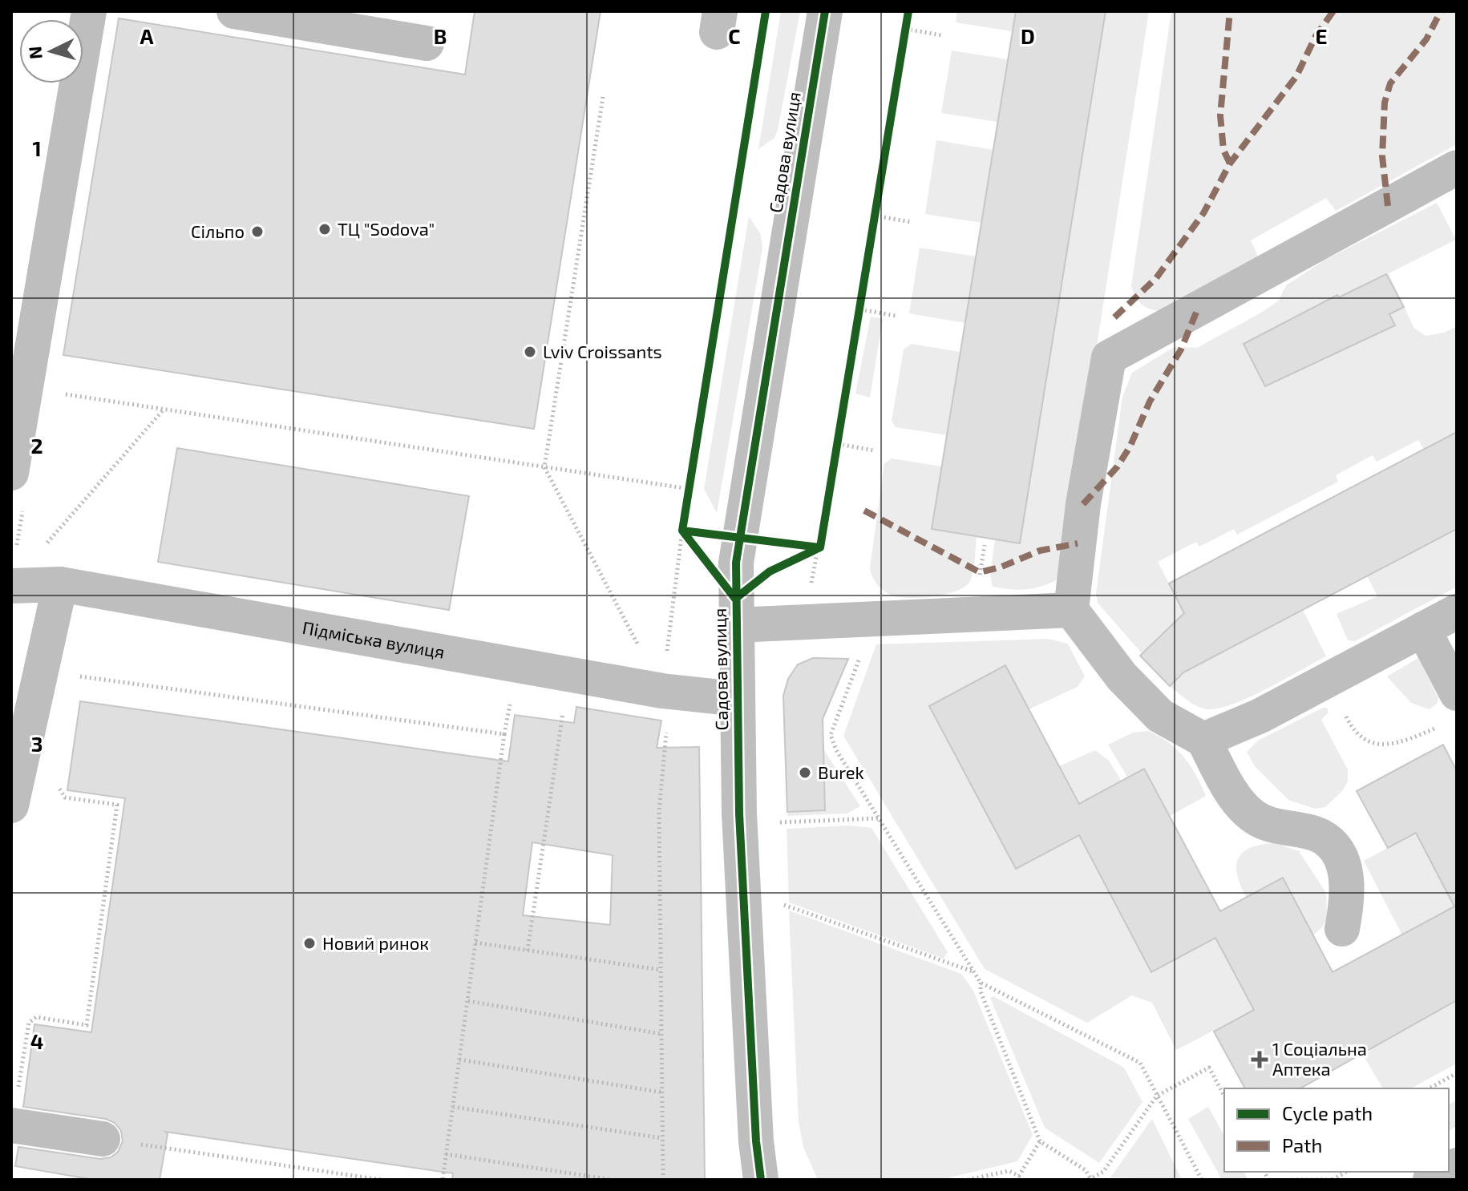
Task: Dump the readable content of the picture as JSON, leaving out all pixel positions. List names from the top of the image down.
{
  "streets": {
    "street": ["Садова вулиця", "Підміська вулиця"]
  },
  "crossings": [
    ["Садова вулиця", "Підміська вулиця"]
  ],
  "places": {
    "other": [
      "ТЦ \"Sodova\"",
      "Сільпо",
      "Lviv Croissants",
      "Burek",
      "Новий ринок"
    ],
    "health": ["1 Соціальна Аптека"]
  },
  "legend": ["Cycle path", "Path"],
  "north": "left",
  "grid": {
    "columns": [
      "A",
      "B",
      "C",
      "D",
      "E"
    ],
    "rows": [
      "1",
      "2",
      "3",
      "4"
    ]
  }
}
